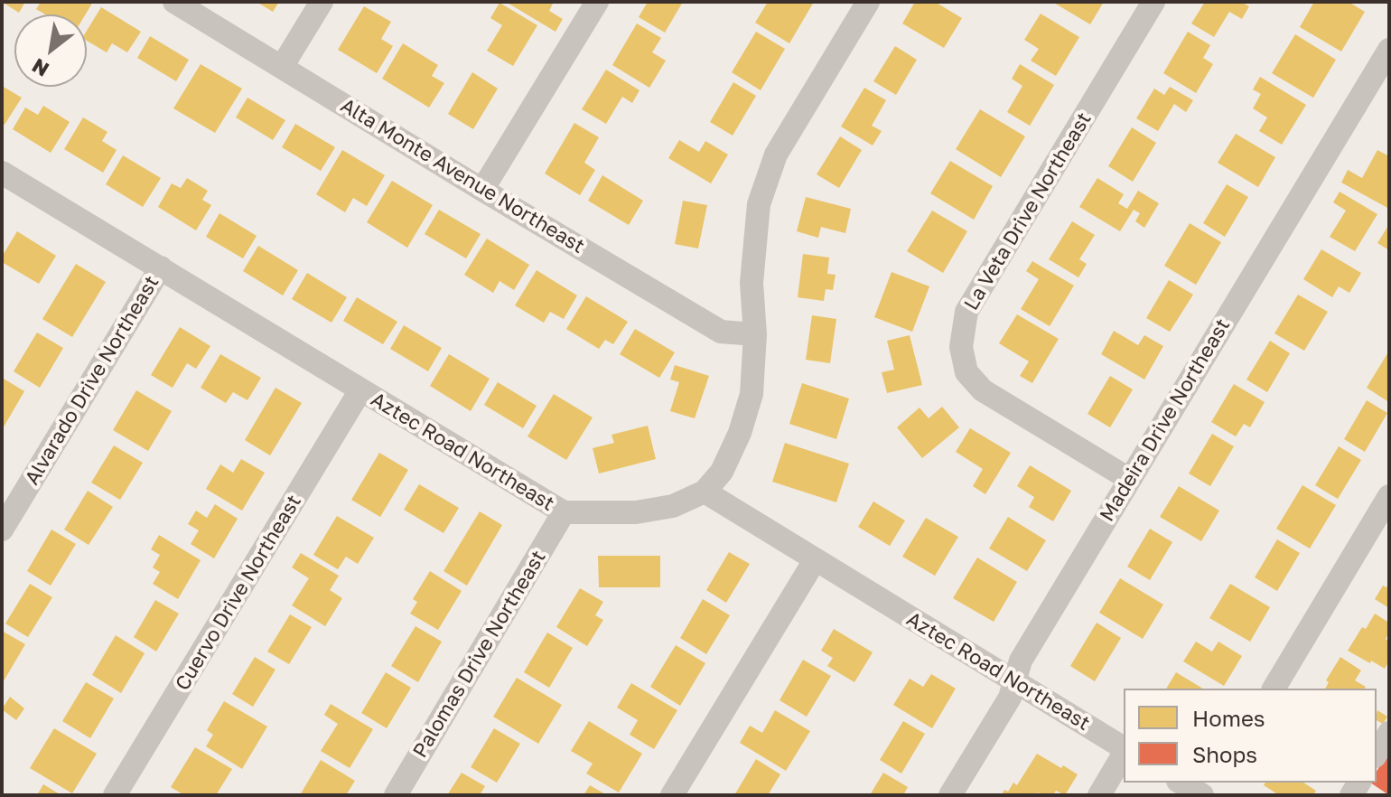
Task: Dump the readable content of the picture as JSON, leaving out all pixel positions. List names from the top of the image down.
{
  "streets": {
    "street": [
      "Alta Monte Avenue Northeast",
      "La Veta Drive Northeast",
      "Alvarado Drive Northeast",
      "Madeira Drive Northeast",
      "Aztec Road Northeast",
      "Cuervo Drive Northeast",
      "Palomas Drive Northeast"
    ]
  },
  "crossings": [
    ["La Veta Drive Northeast", "Madeira Drive Northeast"],
    ["Alvarado Drive Northeast", "Aztec Road Northeast"],
    ["Madeira Drive Northeast", "Aztec Road Northeast"],
    ["Aztec Road Northeast", "Cuervo Drive Northeast"],
    ["Aztec Road Northeast", "Palomas Drive Northeast"]
  ],
  "legend": ["Homes", "Shops"],
  "north": "bottom left"
}
